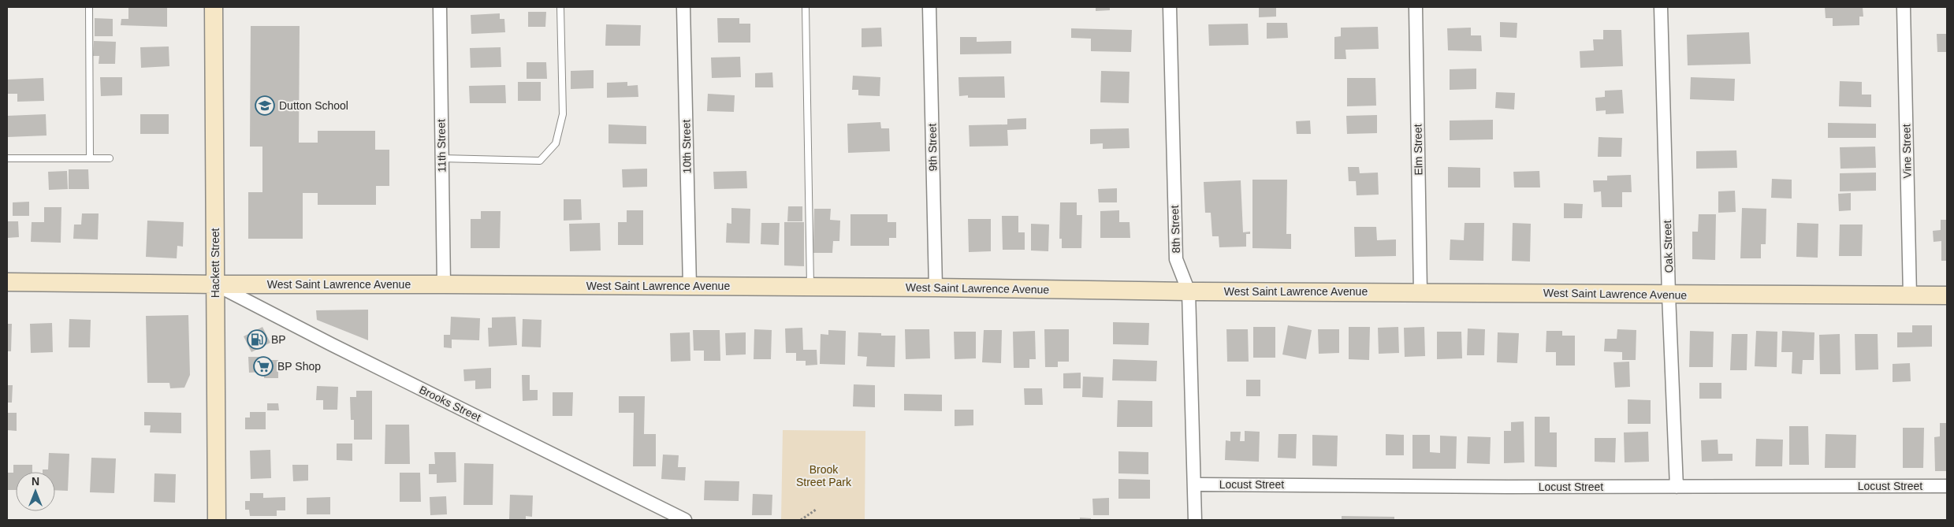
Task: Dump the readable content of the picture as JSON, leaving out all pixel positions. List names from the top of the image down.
{
  "streets": {
    "street": [
      "11th Street",
      "10th Street",
      "9th Street",
      "Elm Street",
      "Vine Street",
      "8th Street",
      "Oak Street",
      "Hackett Street",
      "West Saint Lawrence Avenue",
      "Brooks Street",
      "Locust Street"
    ]
  },
  "crossings": [
    ["11th Street", "West Saint Lawrence Avenue"],
    ["10th Street", "West Saint Lawrence Avenue"],
    ["9th Street", "West Saint Lawrence Avenue"],
    ["Elm Street", "West Saint Lawrence Avenue"],
    ["Vine Street", "West Saint Lawrence Avenue"],
    ["8th Street", "West Saint Lawrence Avenue"],
    ["8th Street", "Locust Street"],
    ["Oak Street", "West Saint Lawrence Avenue"],
    ["Oak Street", "Locust Street"],
    ["Hackett Street", "West Saint Lawrence Avenue"],
    ["Hackett Street", "Brooks Street"],
    ["West Saint Lawrence Avenue", "Brooks Street"]
  ],
  "parks": ["Brook Street Park"],
  "places": {
    "school or university": ["Dutton School"],
    "fuel station": ["BP"],
    "supermarket": ["BP Shop"]
  },
  "north": "top"
}
